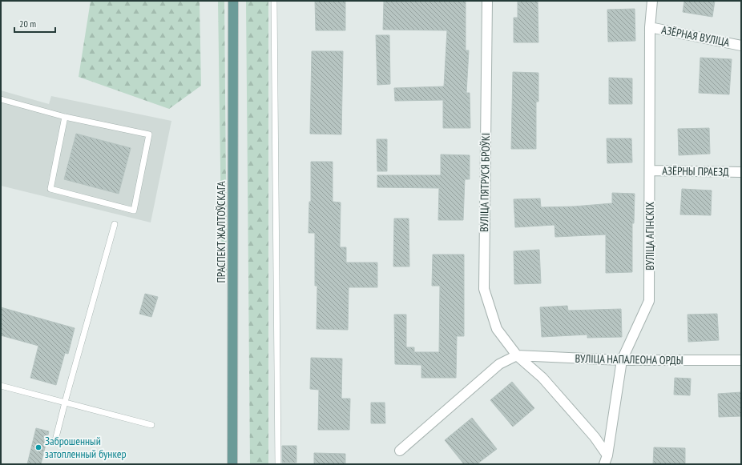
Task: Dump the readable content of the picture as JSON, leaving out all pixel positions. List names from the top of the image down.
{
  "streets": {
    "main road": ["ПРАСПЕКТ ЖАЛТОЎСКАГА"],
    "street": [
      "АЗЁРНАЯ ВУЛІЦА",
      "АЗЁРНЫ ПРАЕЗД",
      "ВУЛІЦА ПЯТРУСЯ БРОЎКІ",
      "ВУЛІЦА АГІНСКІХ",
      "ВУЛІЦА НАПАЛЕОНА ОРДЫ"
    ]
  },
  "crossings": [
    ["АЗЁРНАЯ ВУЛІЦА", "ВУЛІЦА АГІНСКІХ"],
    ["АЗЁРНЫ ПРАЕЗД", "ВУЛІЦА АГІНСКІХ"],
    ["ВУЛІЦА ПЯТРУСЯ БРОЎКІ", "ВУЛІЦА АГІНСКІХ"],
    ["ВУЛІЦА ПЯТРУСЯ БРОЎКІ", "ВУЛІЦА НАПАЛЕОНА ОРДЫ"],
    ["ВУЛІЦА АГІНСКІХ", "ВУЛІЦА НАПАЛЕОНА ОРДЫ"]
  ],
  "places": ["Заброшенный затопленный бункер"],
  "scale_bar": "20 m"
}
